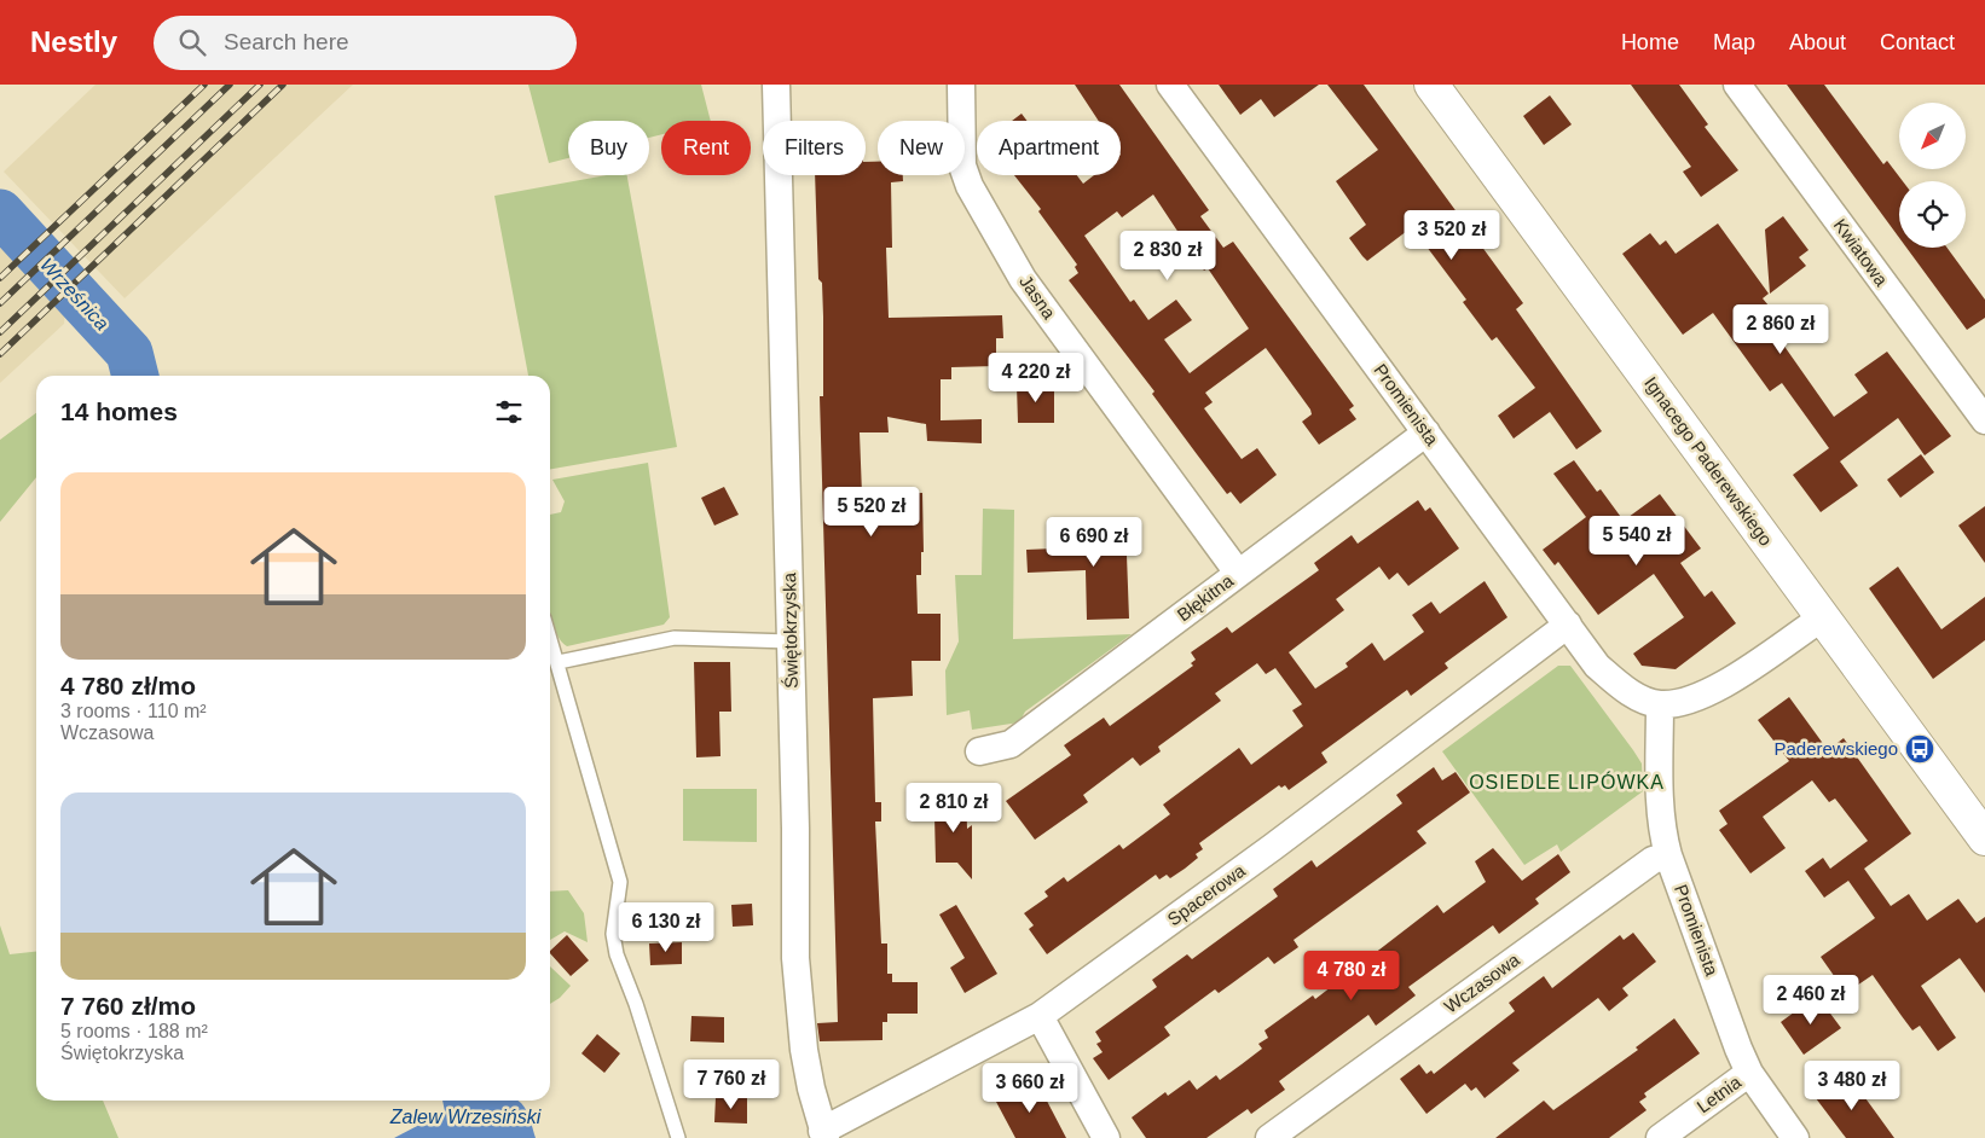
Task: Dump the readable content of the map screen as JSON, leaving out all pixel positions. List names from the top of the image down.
{
  "streets": {
    "street": [
      "Kwiatowa",
      "Jasna",
      "Promienista",
      "Ignacego Paderewskiego",
      "Błękitna",
      "Świętokrzyska",
      "Spacerowa",
      "Wczasowa",
      "Letnia"
    ]
  },
  "crossings": [
    ["Jasna", "Błękitna"],
    ["Promienista", "Ignacego Paderewskiego"],
    ["Promienista", "Błękitna"],
    ["Promienista", "Spacerowa"],
    ["Promienista", "Wczasowa"],
    ["Promienista", "Letnia"],
    ["Świętokrzyska", "Spacerowa"]
  ],
  "districts": ["OSIEDLE LIPÓWKA"],
  "water": ["Wrześnica", "Zalew Wrzesiński"],
  "places": {
    "bus stop": ["Paderewskiego"]
  },
  "north": "bottom left",
  "page": {
    "header": "Nestly",
    "search": "Search here",
    "nav": [
      "Home",
      "Map",
      "About",
      "Contact"
    ],
    "chip": [
      "Buy",
      "Rent",
      "Filters",
      "New",
      "Apartment"
    ],
    "price": [
      "3 520 zł",
      "2 830 zł",
      "2 860 zł",
      "4 220 zł",
      "5 520 zł",
      "5 540 zł",
      "6 690 zł",
      "2 810 zł",
      "6 130 zł",
      "4 780 zł",
      "2 460 zł",
      "7 760 zł",
      "3 480 zł",
      "3 660 zł"
    ],
    "heading": "14 homes",
    "list": [
      {
        "name": "4 780 zł/mo",
        "note": "3 rooms · 110 m² · Wczasowa"
      },
      {
        "name": "7 760 zł/mo",
        "note": "5 rooms · 188 m² · Świętokrzyska"
      }
    ]
  }
}
